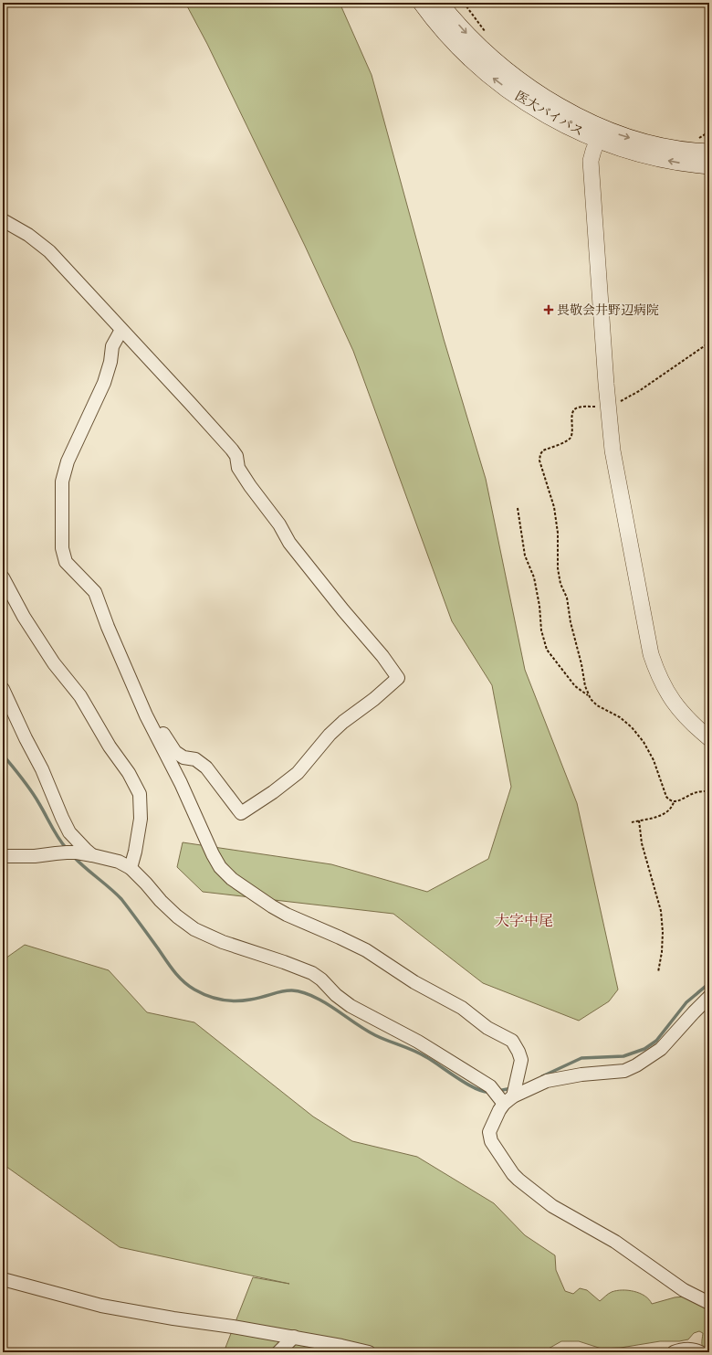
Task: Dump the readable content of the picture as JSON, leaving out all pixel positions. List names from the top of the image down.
{
  "streets": {
    "main road": ["医大バイパス"]
  },
  "districts": ["大字中尾"],
  "places": {
    "health": ["畏敬会井野辺病院"]
  }
}
